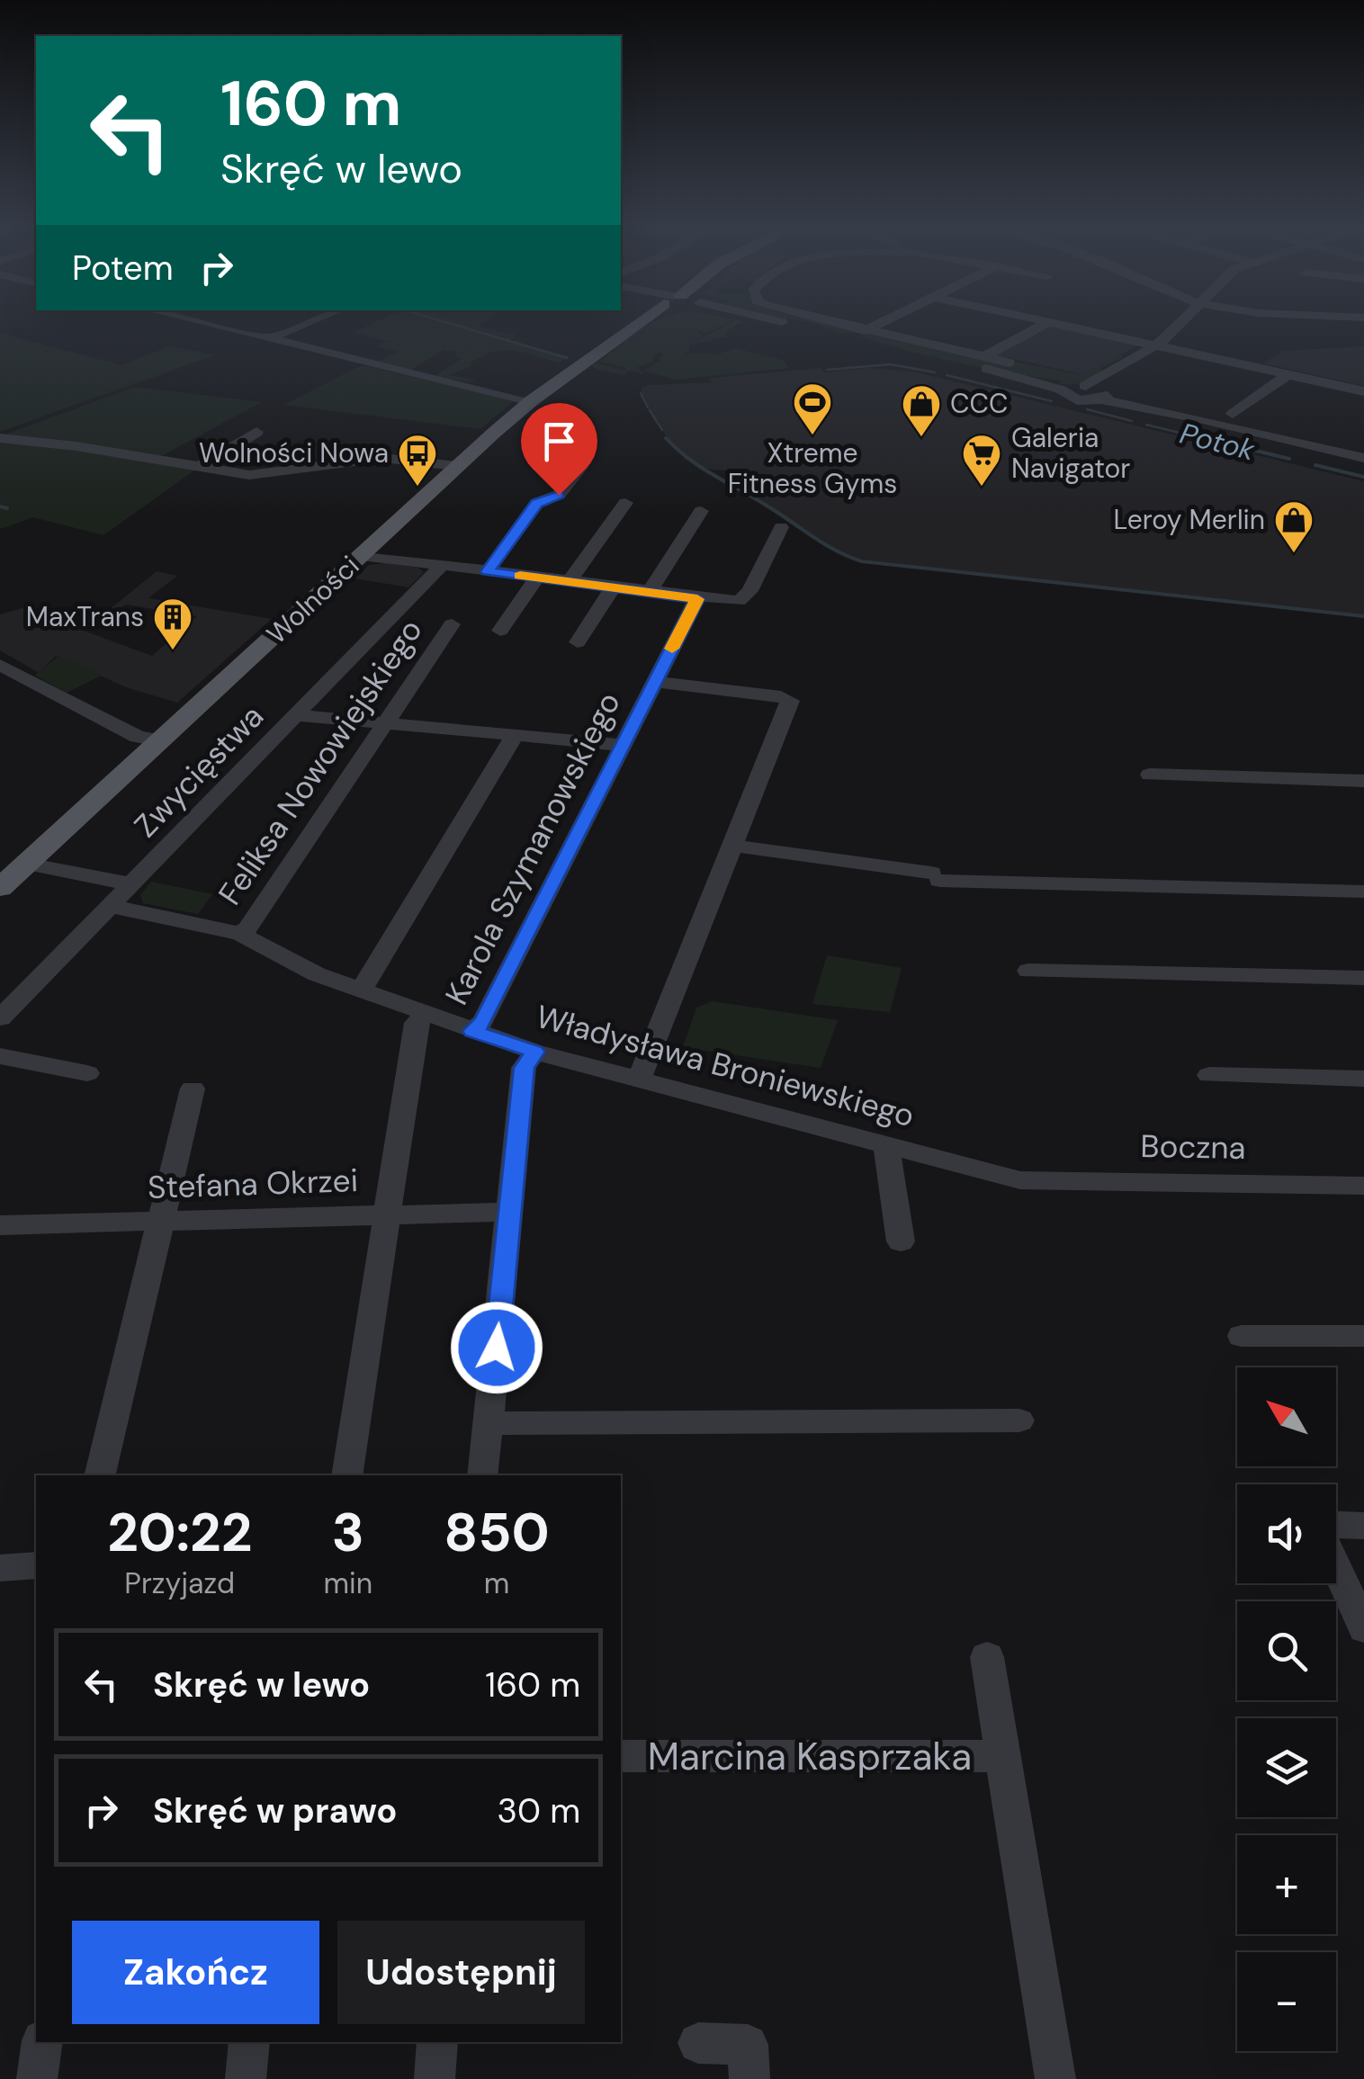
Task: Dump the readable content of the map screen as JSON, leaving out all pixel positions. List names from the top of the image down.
{
  "streets": {
    "main road": ["Wolności"],
    "street": [
      "Feliksa Nowowiejskiego",
      "Zwycięstwa",
      "Karola Szymanowskiego",
      "Władysława Broniewskiego",
      "Boczna",
      "Stefana Okrzei",
      "Marcina Kasprzaka"
    ]
  },
  "crossings": [
    ["Feliksa Nowowiejskiego", "Władysława Broniewskiego"],
    ["Zwycięstwa", "Władysława Broniewskiego"],
    ["Karola Szymanowskiego", "Władysława Broniewskiego"],
    ["Władysława Broniewskiego", "Boczna"]
  ],
  "water": ["Potok"],
  "places": {
    "sports": ["Xtreme Fitness Gyms"],
    "shop": ["CCC", "Leroy Merlin"],
    "bus stop": ["Wolności Nowa"],
    "supermarket": ["Galeria Navigator"],
    "building": ["MaxTrans"]
  },
  "north": "top left",
  "page": {
    "turn": ["160 m", "Skręć w lewo"],
    "then": "Potem",
    "map_buttons": ["+", "−"],
    "eta": [
      "20:22",
      "Przyjazd",
      "3",
      "min",
      "850",
      "m"
    ],
    "list": [
      {
        "name": "Skręć w lewo",
        "value": "160 m"
      },
      {
        "name": "Skręć w prawo",
        "value": "30 m"
      }
    ],
    "buttons": ["Zakończ", "Udostępnij"]
  }
}
